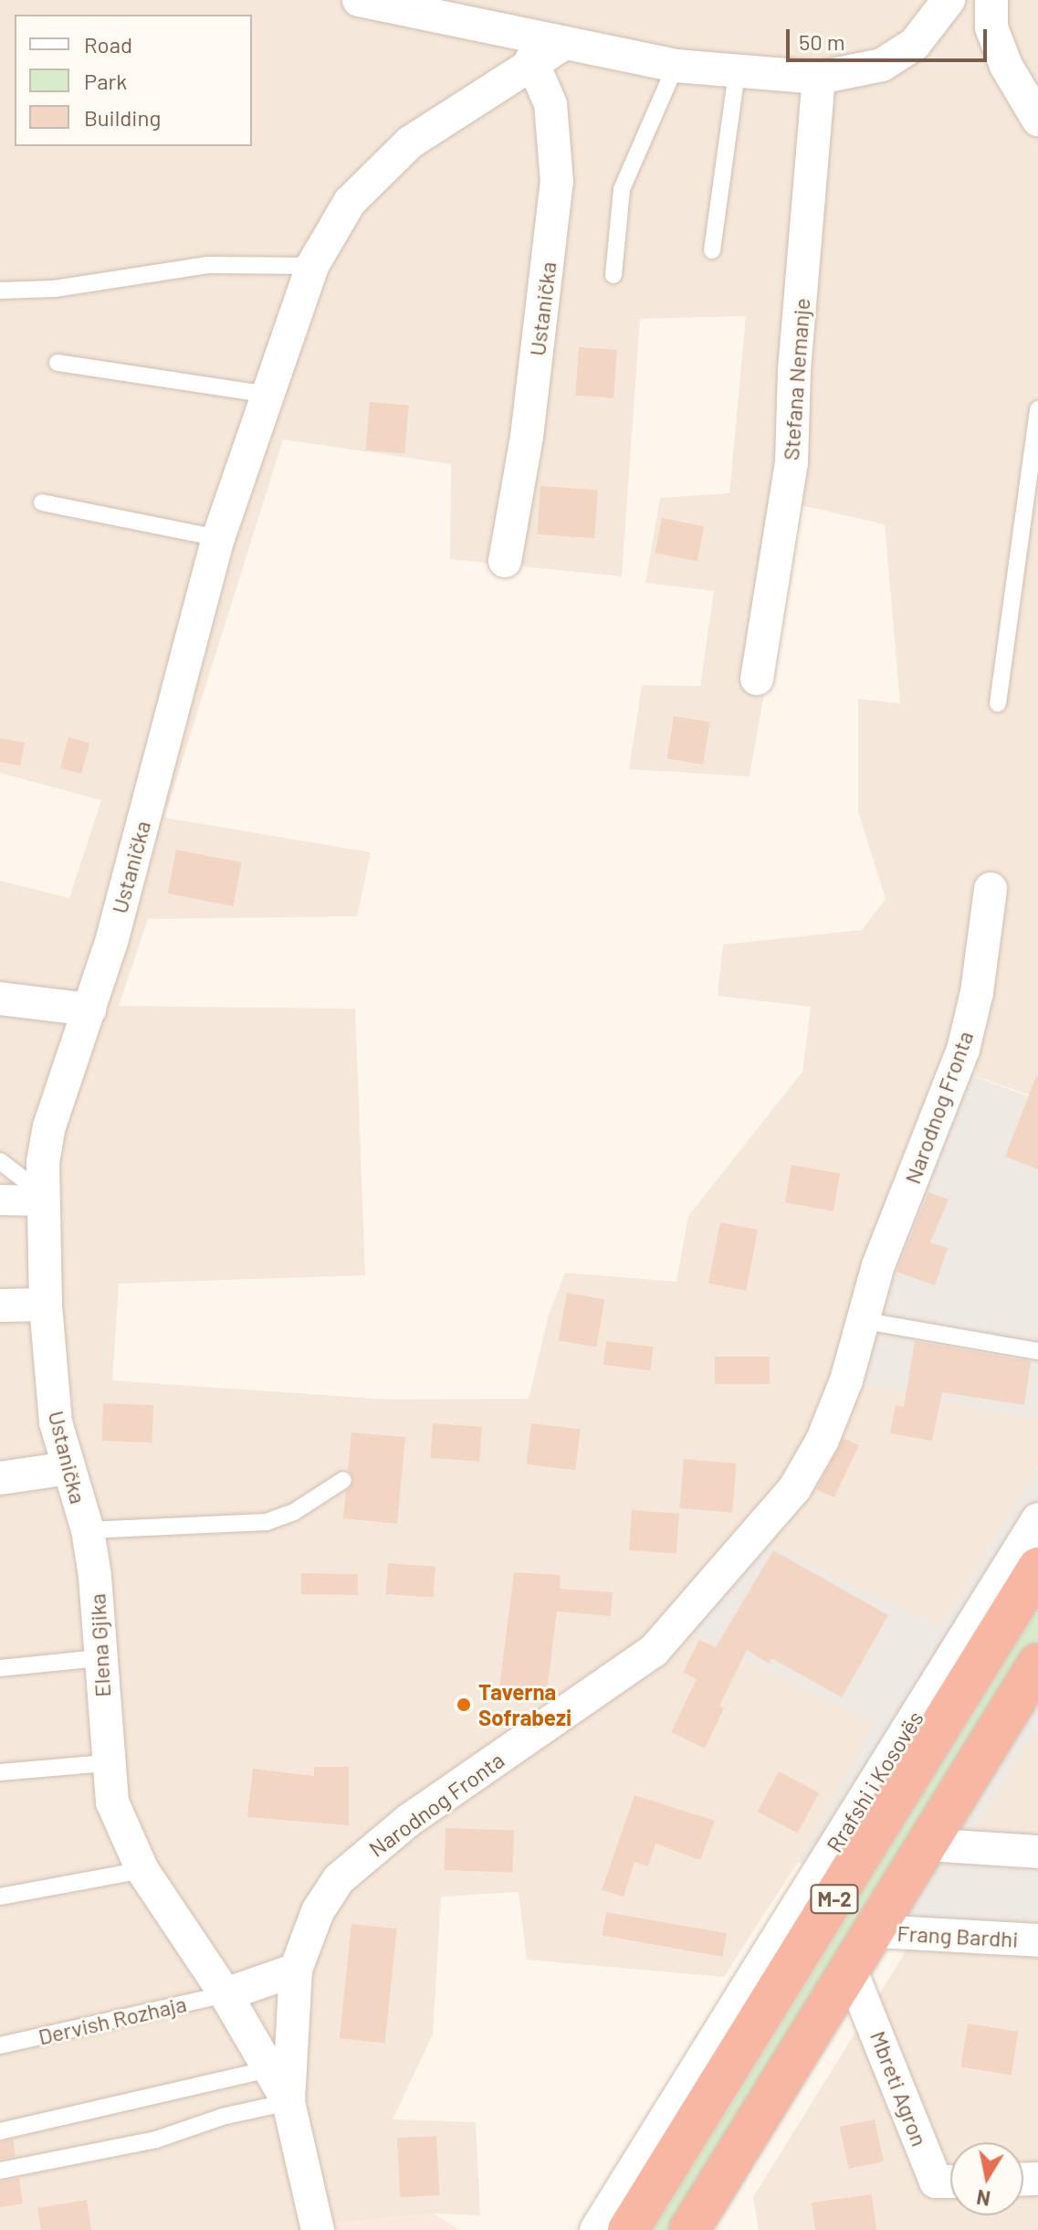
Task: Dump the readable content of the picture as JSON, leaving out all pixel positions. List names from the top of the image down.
{
  "streets": {
    "highway": ["Rrafshi i Kosovës", "M-2"],
    "street": [
      "Ustanička",
      "Stefana Nemanje",
      "Narodnog Fronta",
      "Elena Gjika",
      "Frang Bardhi",
      "Mbreti Agron"
    ],
    "lane": ["Dervish Rozhaja"]
  },
  "crossings": [
    ["Ustanička", "Elena Gjika"],
    ["Narodnog Fronta", "Elena Gjika"],
    ["Elena Gjika", "Dervish Rozhaja"],
    ["M-2", "Frang Bardhi"],
    ["M-2", "Mbreti Agron"]
  ],
  "places": ["Taverna Sofrabezi"],
  "legend": ["Road", "Park", "Building"],
  "scale_bar": "50 m",
  "north": "bottom"
}
